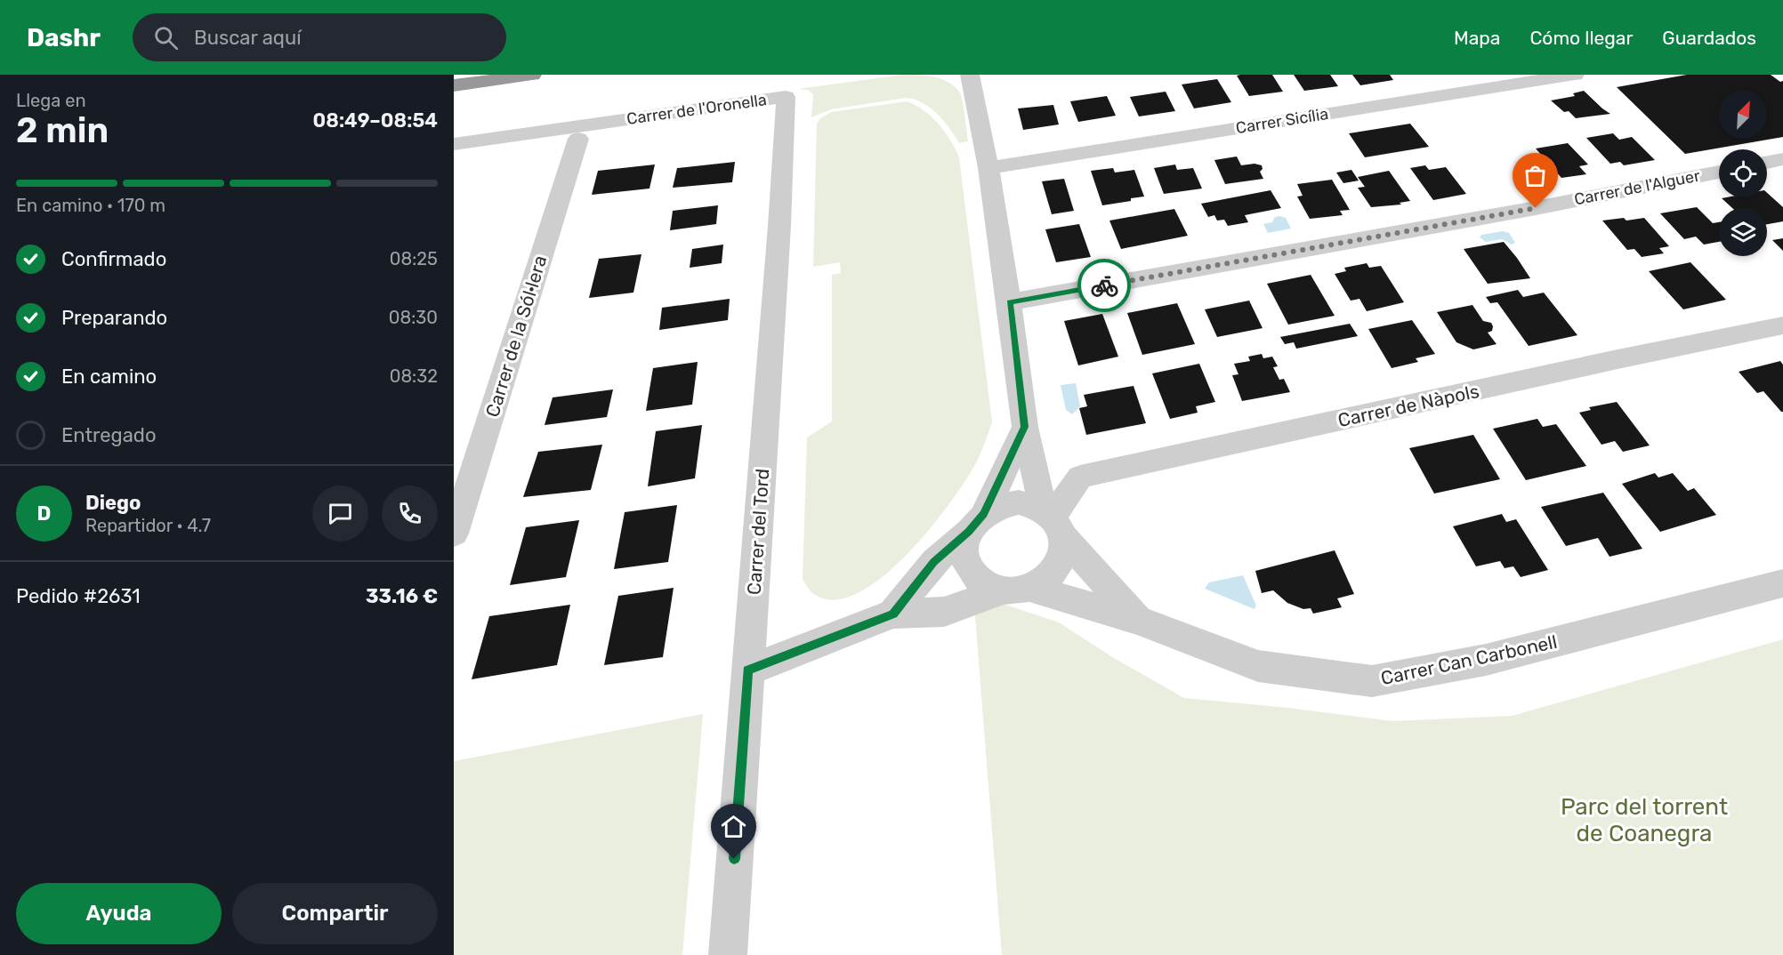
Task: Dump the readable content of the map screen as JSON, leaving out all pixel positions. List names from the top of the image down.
{
  "streets": {
    "street": [
      "Carrer de l'Oronella",
      "Carrer Sicília",
      "Carrer de l'Alguer",
      "Carrer de la Sól·lera",
      "Carrer de Nàpols",
      "Carrer del Tord",
      "Carrer Can Carbonell"
    ]
  },
  "crossings": [
    ["Carrer de l'Oronella", "Carrer de la Sól·lera"],
    ["Carrer de l'Oronella", "Carrer del Tord"],
    ["Carrer de Nàpols", "Carrer Can Carbonell"]
  ],
  "parks": ["Parc del torrent de Coanegra"],
  "north": "top right",
  "page": {
    "header": "Dashr",
    "search": "Buscar aquí",
    "nav": ["Mapa", "Cómo llegar", "Guardados"],
    "heading": ["2 min", "Llega en", "08:49–08:54"],
    "panel": [
      "Diego",
      "Repartidor · 4.7",
      "Pedido #2631",
      "33.16 €"
    ],
    "bar": "En camino · 170 m",
    "list": [
      ["Confirmado", "08:25"],
      ["Preparando", "08:30"],
      ["En camino", "08:32"],
      "Entregado"
    ],
    "round": "D",
    "buttons": ["Ayuda", "Compartir"]
  }
}
